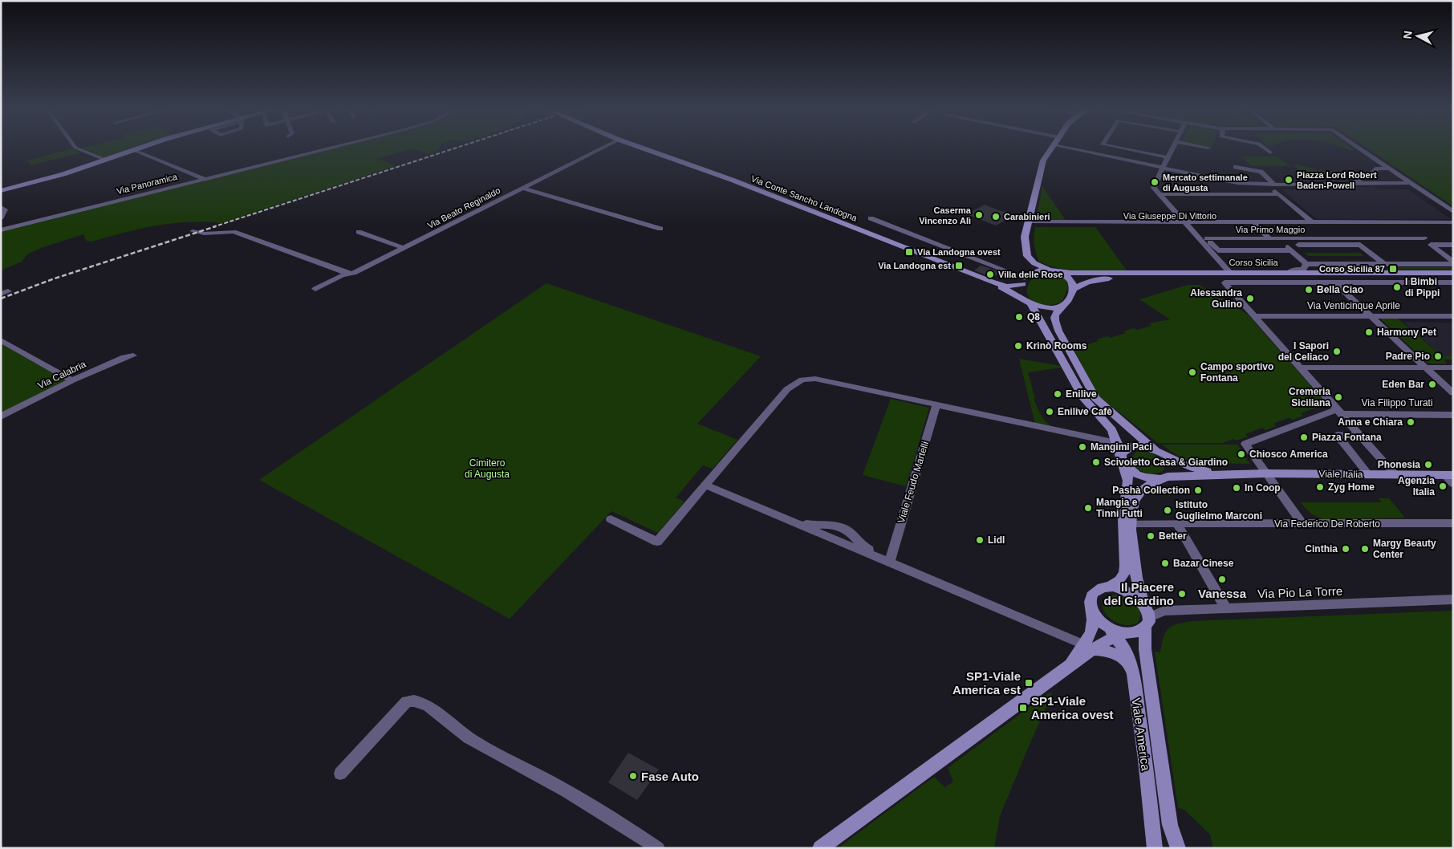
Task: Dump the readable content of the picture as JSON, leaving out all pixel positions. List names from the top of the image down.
{
  "streets": {
    "main road": [
      "Via Conte Sancho Landogna",
      "Corso Sicilia",
      "Viale Italia",
      "Viale America"
    ],
    "street": [
      "Via Panoramica",
      "Via Beato Reginaldo",
      "Via Giuseppe Di Vittorio",
      "Via Primo Maggio",
      "Via Venticinque Aprile",
      "Via Calabria",
      "Via Filippo Turati",
      "Viale Feudo Martelli",
      "Via Federico De Roberto",
      "Via Pio La Torre"
    ]
  },
  "crossings": [
    ["Via Giuseppe Di Vittorio", "Via Primo Maggio"],
    ["Via Pio La Torre", "Viale America"]
  ],
  "parks": ["Cimitero di Augusta"],
  "places": {
    "other": [
      "Piazza Lord Robert Baden-Powell",
      "Mercato settimanale di Augusta",
      "Caserma Vincenzo Alì",
      "Carabinieri",
      "Villa delle Rose",
      "I Bimbi di Pippi",
      "Bella Ciao",
      "Alessandra Gulino",
      "Q8",
      "Harmony Pet",
      "Krinò Rooms",
      "I Sapori del Celiaco",
      "Padre Pio",
      "Campo sportivo Fontana",
      "Eden Bar",
      "Enilive",
      "Cremeria Siciliana",
      "Enilive Cafè",
      "Anna e Chiara",
      "Piazza Fontana",
      "Mangimi Paci",
      "Chiosco America",
      "Scivoletto Casa & Giardino",
      "Phonesia",
      "Agenzia Italia",
      "Zyg Home",
      "In Coop",
      "Pashà Collection",
      "Mangia e Tinni Futti",
      "Istituto Guglielmo Marconi",
      "Better",
      "Lidl",
      "Cinthia",
      "Margy Beauty Center",
      "Bazar Cinese",
      "Vanessa",
      "Il Piacere del Giardino",
      "Fase Auto"
    ],
    "transit": [
      "Via Landogna ovest",
      "Via Landogna est",
      "Corso Sicilia 87",
      "SP1-Viale America est",
      "SP1-Viale America ovest"
    ]
  },
  "north": "left"
}
